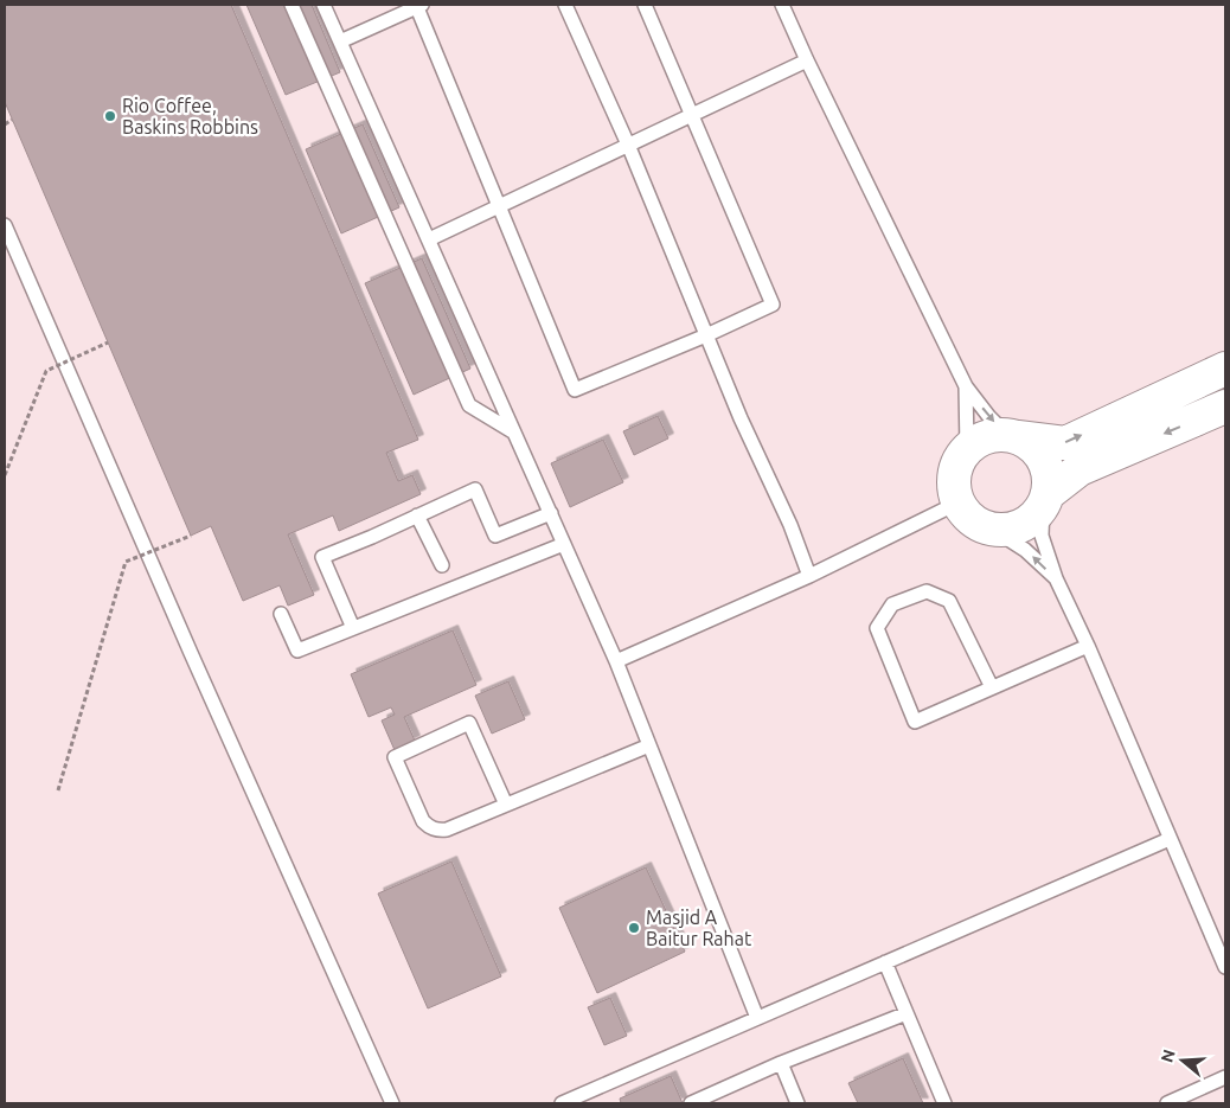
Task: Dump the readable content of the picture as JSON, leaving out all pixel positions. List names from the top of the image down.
{
  "places": ["Rio Coffee, Baskins Robbins", "Masjid A Baitur Rahat"],
  "north": "left"
}
